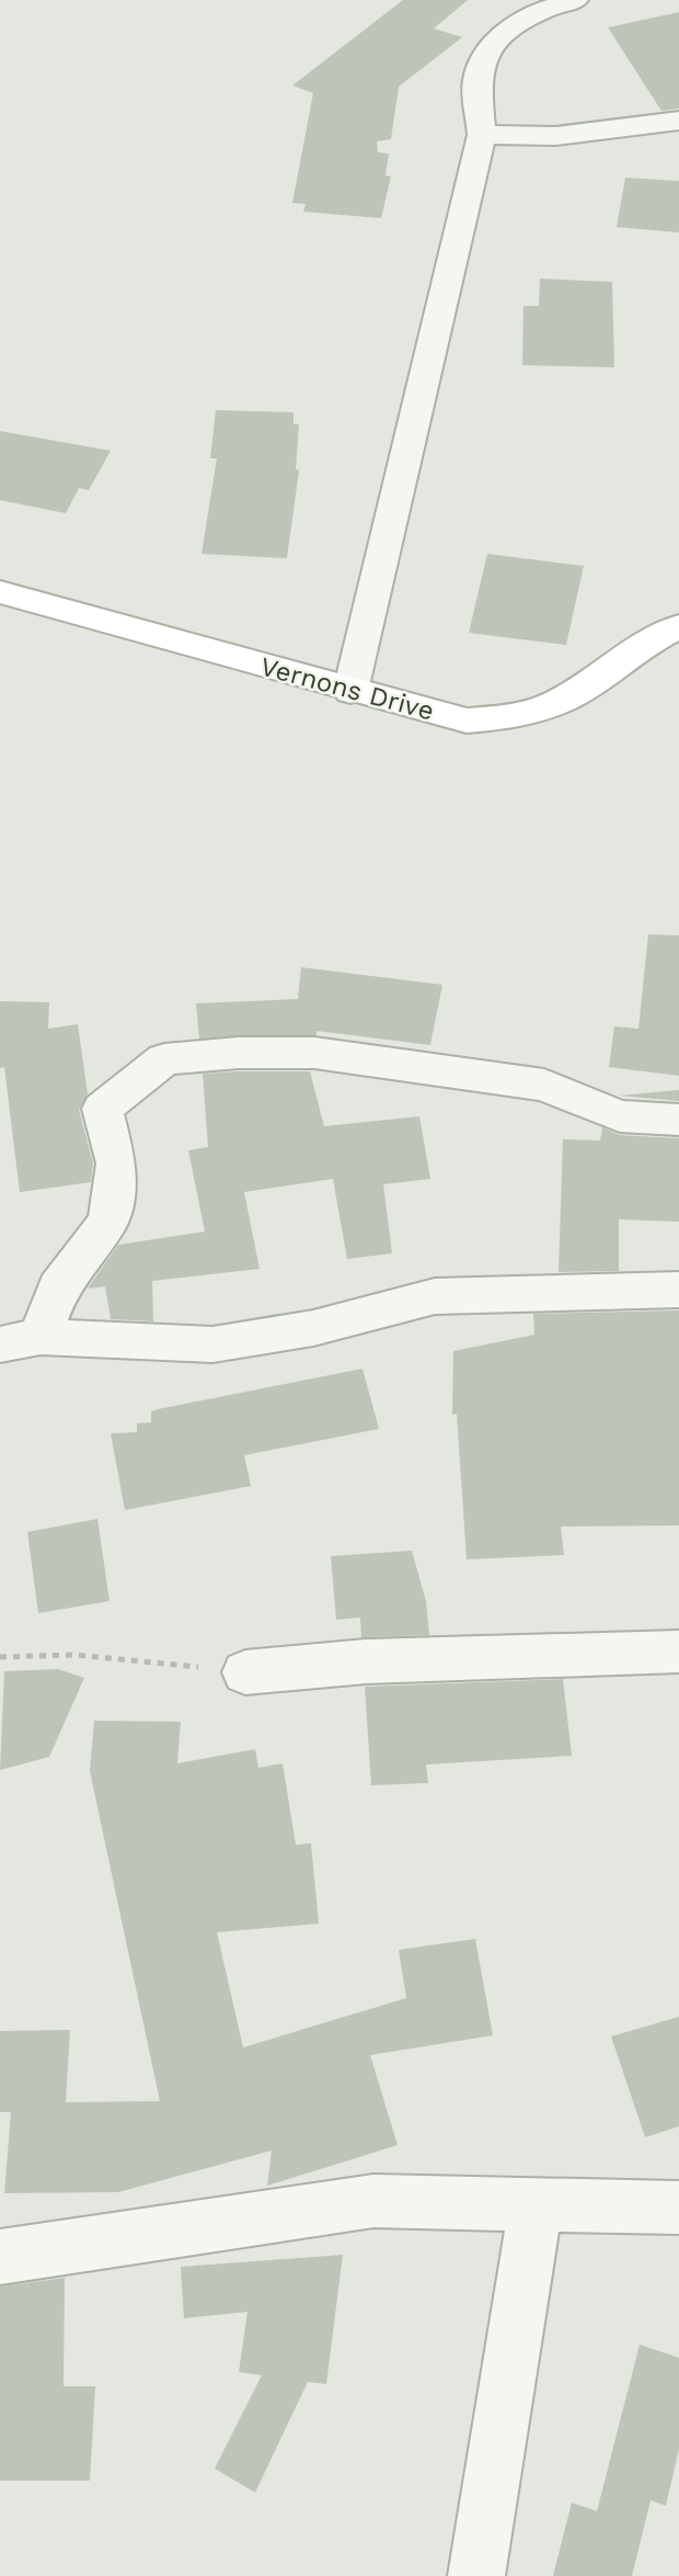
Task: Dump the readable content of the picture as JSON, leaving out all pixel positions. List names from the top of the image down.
{
  "streets": {
    "street": ["Vernons Drive"]
  }
}
